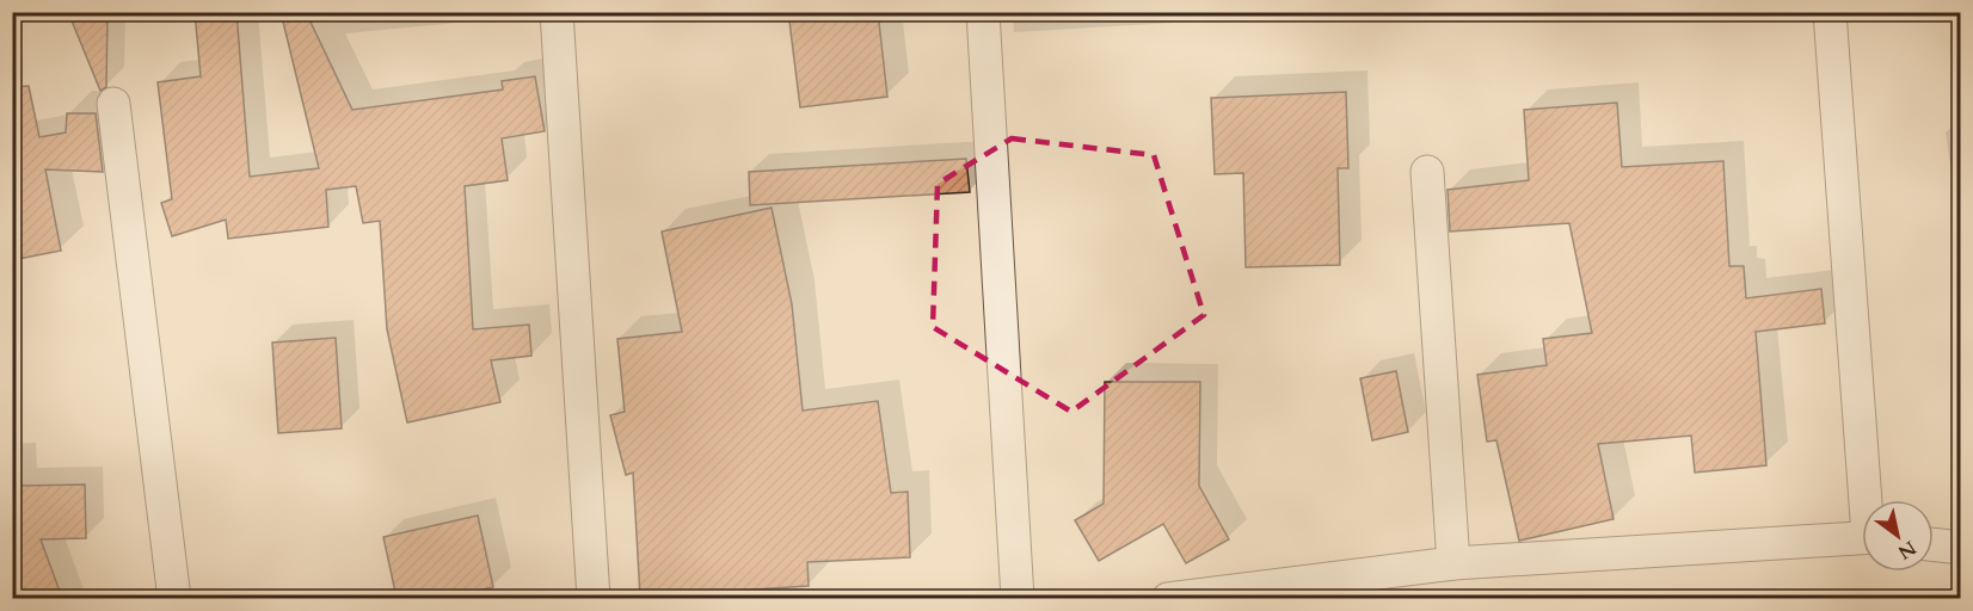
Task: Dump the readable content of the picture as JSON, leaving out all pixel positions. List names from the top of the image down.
{
  "north": "bottom right"
}
